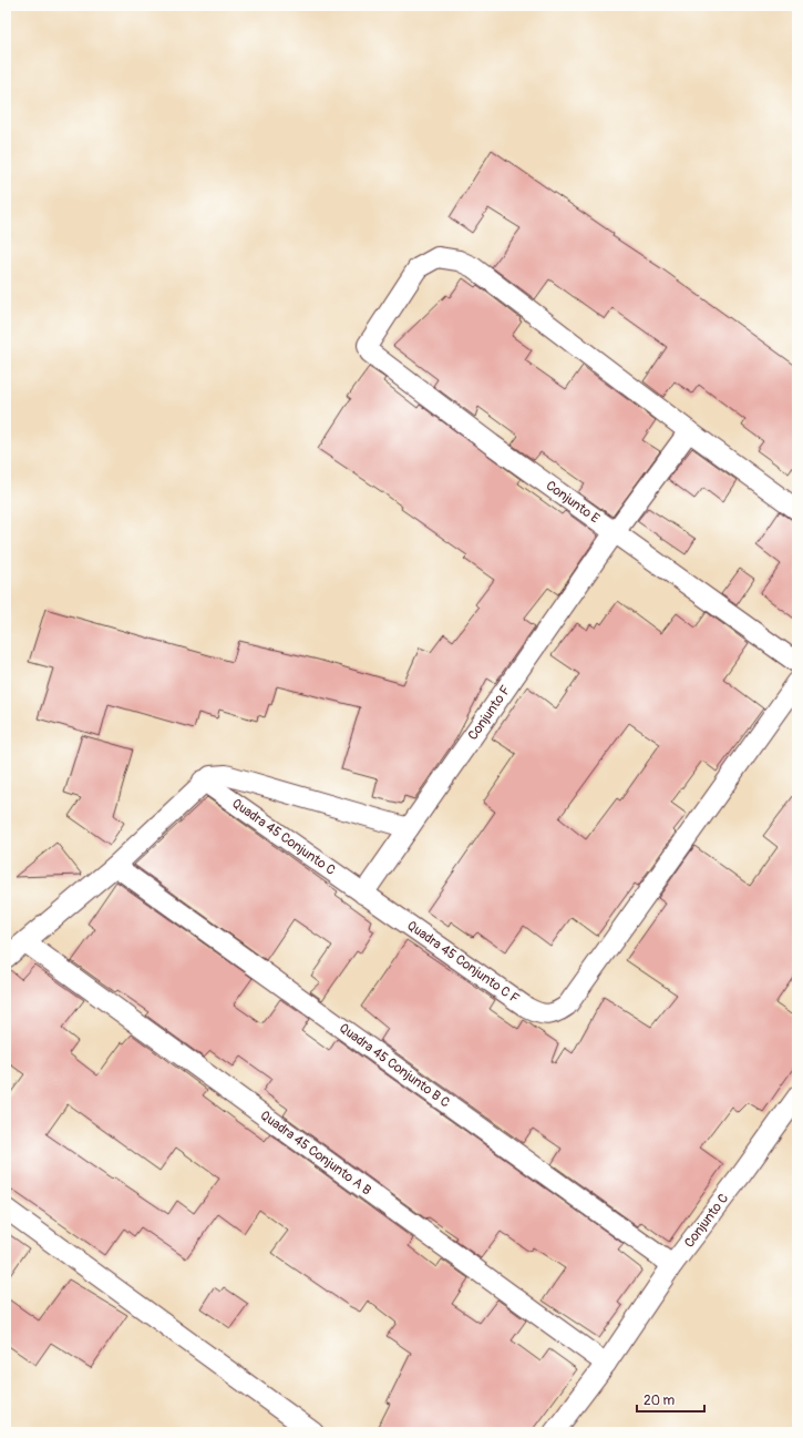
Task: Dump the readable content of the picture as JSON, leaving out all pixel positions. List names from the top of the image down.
{
  "streets": {
    "street": [
      "Conjunto E",
      "Conjunto F",
      "Quadra 45 Conjunto C",
      "Quadra 45 Conjunto C F",
      "Quadra 45 Conjunto B C",
      "Quadra 45 Conjunto A B",
      "Conjunto C"
    ]
  },
  "crossings": [
    ["Conjunto E", "Conjunto F"],
    ["Conjunto F", "Quadra 45 Conjunto C"],
    ["Conjunto F", "Quadra 45 Conjunto C F"],
    ["Quadra 45 Conjunto C", "Quadra 45 Conjunto C F"],
    ["Quadra 45 Conjunto B C", "Conjunto C"],
    ["Quadra 45 Conjunto A B", "Conjunto C"]
  ],
  "scale_bar": "20 m"
}
